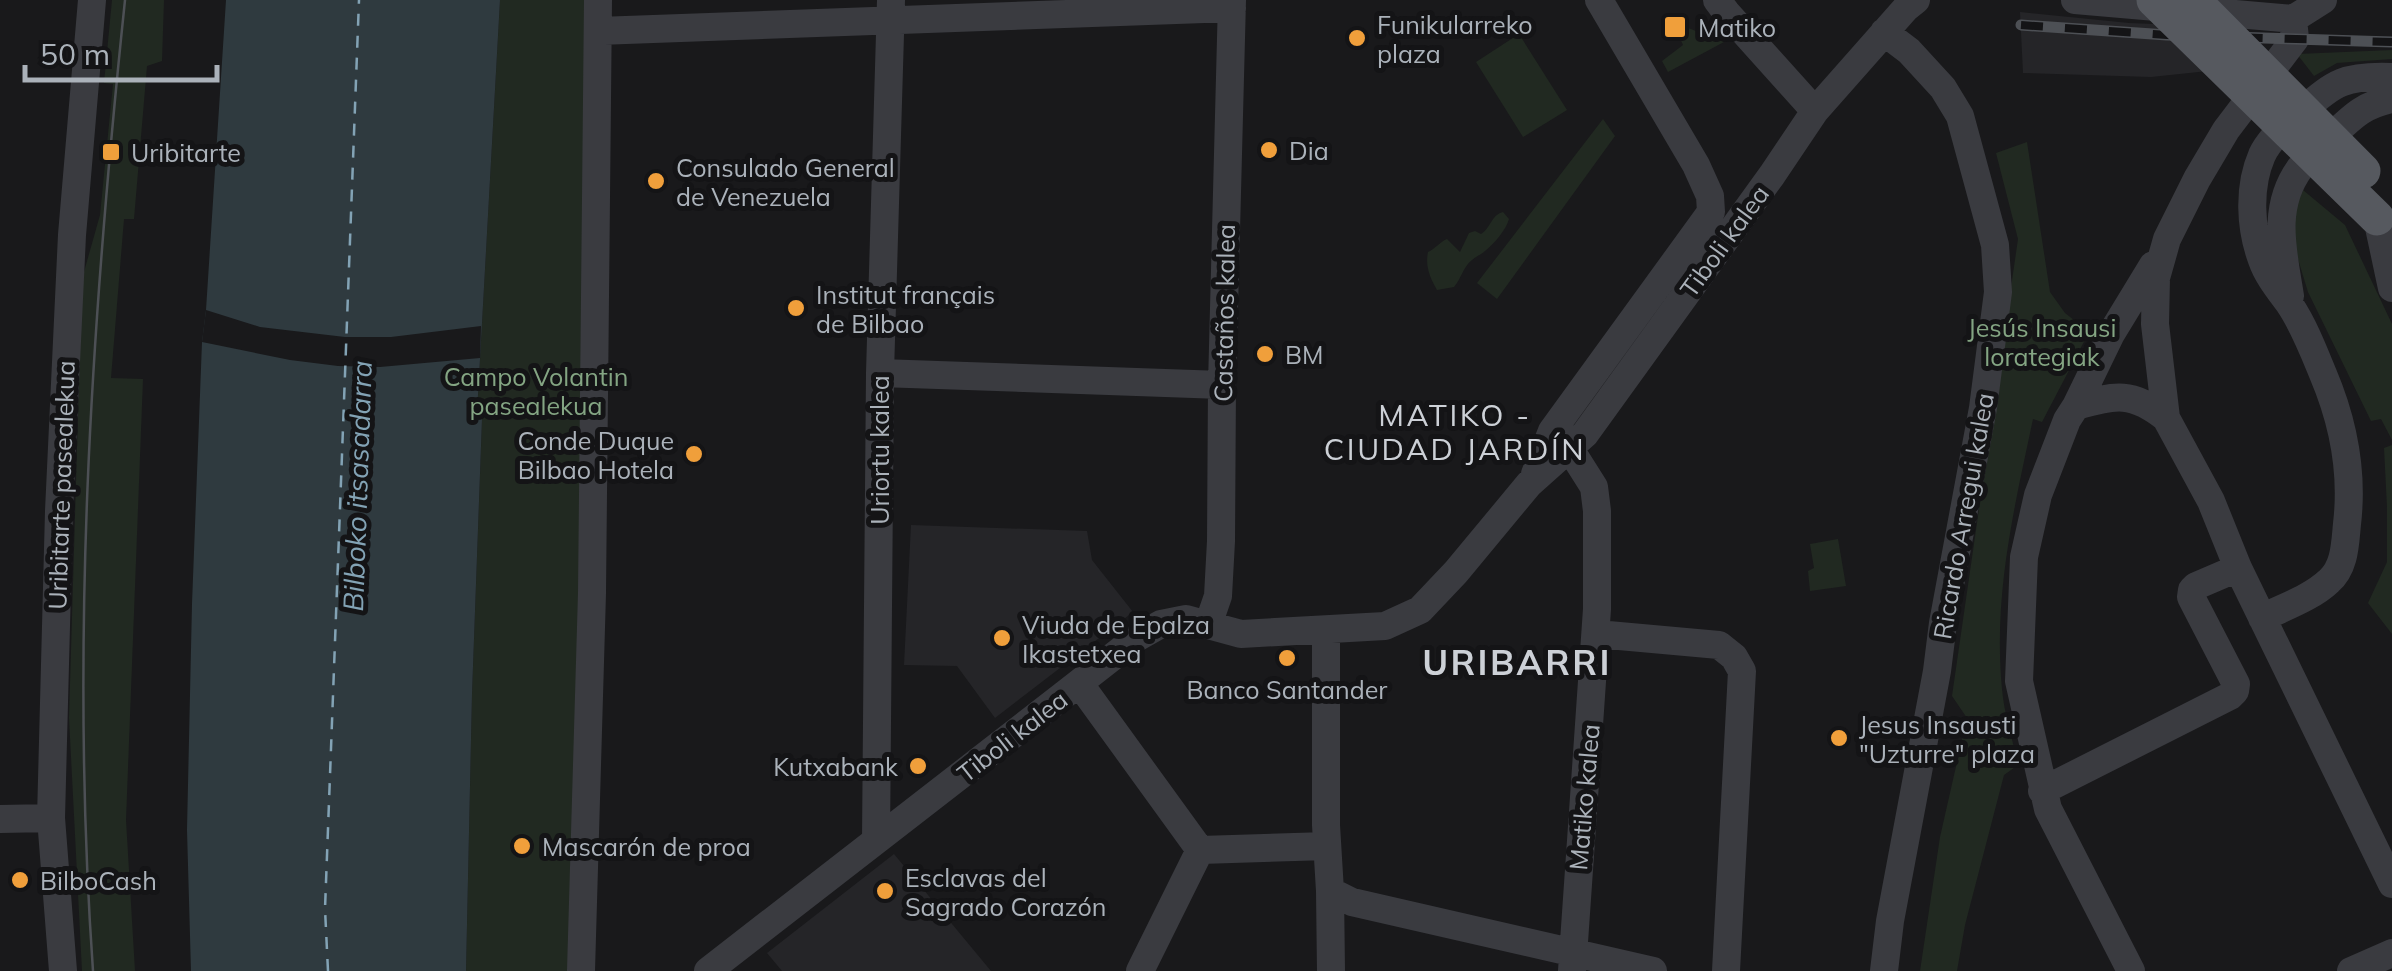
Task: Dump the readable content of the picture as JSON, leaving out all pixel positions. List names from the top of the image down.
{
  "streets": {
    "street": [
      "Tiboli kalea",
      "Castaños kalea",
      "Uriortu kalea",
      "Uribitarte pasealekua",
      "Ricardo Arregui kalea",
      "Matiko kalea"
    ]
  },
  "crossings": [
    ["Tiboli kalea", "Castaños kalea"],
    ["Tiboli kalea", "Uriortu kalea"],
    ["Tiboli kalea", "Ricardo Arregui kalea"],
    ["Tiboli kalea", "Matiko kalea"]
  ],
  "districts": ["MATIKO - CIUDAD JARDÍN", "URIBARRI"],
  "water": ["Bilboko itsasadarra"],
  "parks": ["Jesús Insausi lorategiak", "Campo Volantin pasealekua"],
  "places": {
    "transit": ["Matiko", "Uribitarte"],
    "other": [
      "Funikularreko plaza",
      "Dia",
      "Consulado General de Venezuela",
      "Institut français de Bilbao",
      "BM",
      "Conde Duque Bilbao Hotela",
      "Viuda de Epalza Ikastetxea",
      "Banco Santander",
      "Jesus Insausti \"Uzturre\" plaza",
      "Kutxabank",
      "Mascarón de proa",
      "BilboCash",
      "Esclavas del Sagrado Corazón"
    ]
  },
  "scale_bar": "50 m"
}
